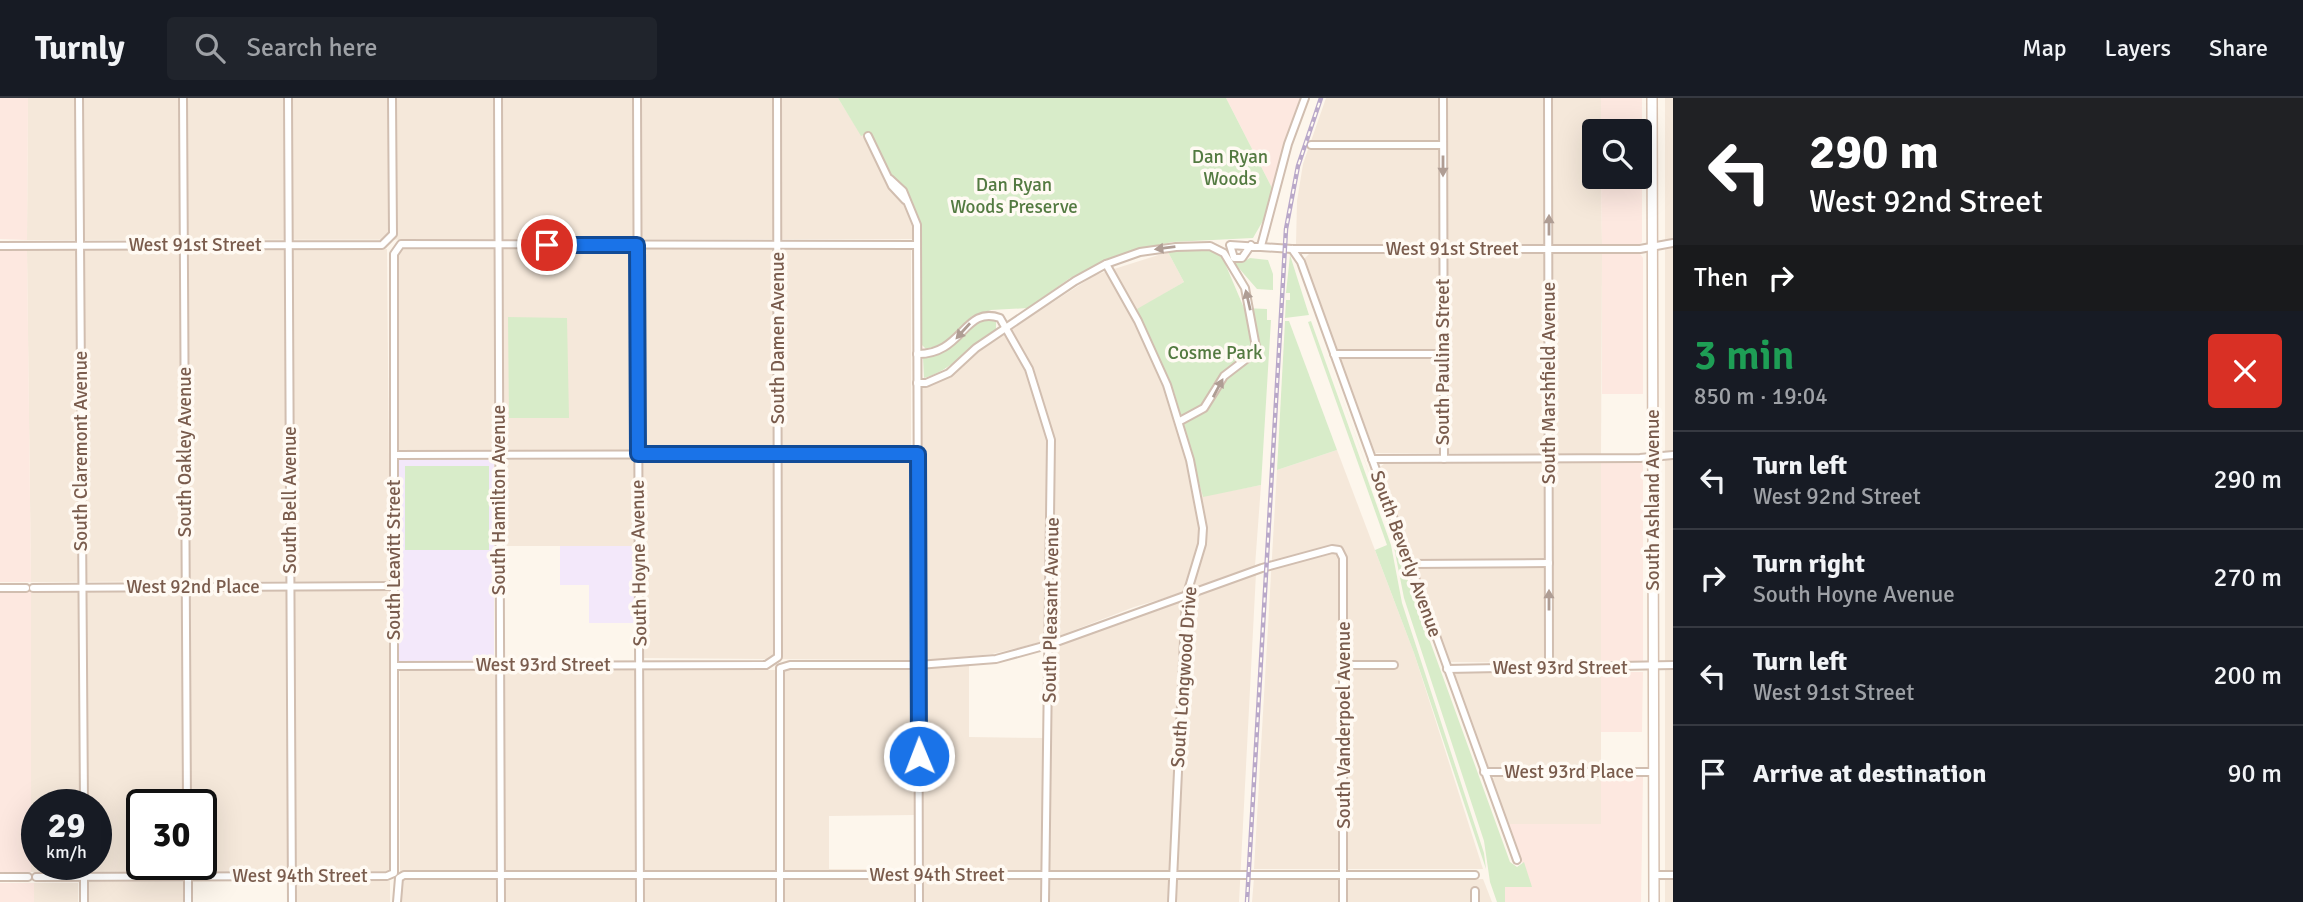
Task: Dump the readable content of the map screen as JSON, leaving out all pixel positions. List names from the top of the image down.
{
  "streets": {
    "main road": ["South Ashland Avenue"],
    "street": [
      "West 91st Street",
      "South Damen Avenue",
      "South Paulina Street",
      "South Marshfield Avenue",
      "South Claremont Avenue",
      "South Oakley Avenue",
      "South Bell Avenue",
      "South Hamilton Avenue",
      "South Beverly Avenue",
      "South Leavitt Street",
      "South Hoyne Avenue",
      "West 92nd Place",
      "South Pleasant Avenue",
      "West 93rd Street",
      "South Longwood Drive",
      "South Vanderpoel Avenue",
      "West 93rd Place",
      "West 94th Street"
    ]
  },
  "crossings": [
    ["West 91st Street", "South Paulina Street"],
    ["West 91st Street", "South Marshfield Avenue"],
    ["West 91st Street", "South Claremont Avenue"],
    ["West 91st Street", "South Oakley Avenue"],
    ["West 91st Street", "South Bell Avenue"],
    ["West 91st Street", "South Ashland Avenue"],
    ["West 91st Street", "South Beverly Avenue"],
    ["South Damen Avenue", "West 93rd Street"],
    ["South Marshfield Avenue", "West 93rd Street"],
    ["South Claremont Avenue", "West 92nd Place"],
    ["South Oakley Avenue", "West 92nd Place"],
    ["South Bell Avenue", "West 92nd Place"],
    ["South Bell Avenue", "West 94th Street"],
    ["South Hamilton Avenue", "South Leavitt Street"],
    ["South Hamilton Avenue", "West 93rd Street"],
    ["South Hamilton Avenue", "West 94th Street"],
    ["South Ashland Avenue", "West 93rd Street"],
    ["South Ashland Avenue", "West 93rd Place"],
    ["South Beverly Avenue", "West 93rd Street"],
    ["South Beverly Avenue", "West 93rd Place"],
    ["South Leavitt Street", "West 92nd Place"],
    ["South Leavitt Street", "West 93rd Street"],
    ["South Leavitt Street", "West 94th Street"],
    ["South Hoyne Avenue", "West 93rd Street"],
    ["South Hoyne Avenue", "West 94th Street"],
    ["South Pleasant Avenue", "West 94th Street"],
    ["South Longwood Drive", "South Vanderpoel Avenue"],
    ["South Longwood Drive", "West 94th Street"],
    ["South Vanderpoel Avenue", "West 94th Street"]
  ],
  "one_way": ["South Marshfield Avenue"],
  "parks": ["Dan Ryan Woods", "Dan Ryan Woods Preserve", "Cosme Park"],
  "page": {
    "header": "Turnly",
    "search": "Search here",
    "nav": ["Map", "Layers", "Share"],
    "turn": ["290 m", "West 92nd Street"],
    "then": "Then",
    "heading": ["3 min", "850 m · 19:04"],
    "list": [
      {
        "name": "Turn left",
        "note": "West 92nd Street",
        "value": "290 m"
      },
      {
        "name": "Turn right",
        "note": "South Hoyne Avenue",
        "value": "270 m"
      },
      {
        "name": "Turn left",
        "note": "West 91st Street",
        "value": "200 m"
      },
      {
        "name": "Arrive at destination",
        "value": "90 m"
      }
    ],
    "speed": "29 km/h",
    "limit": "30"
  }
}
